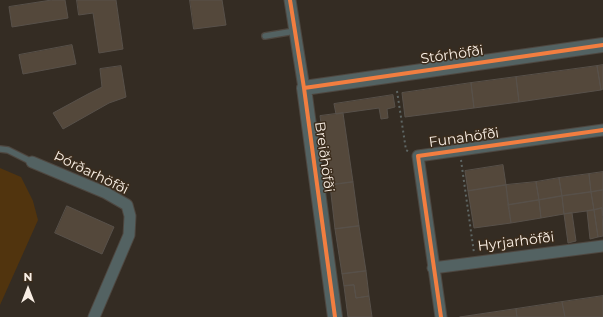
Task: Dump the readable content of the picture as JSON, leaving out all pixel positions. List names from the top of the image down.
{
  "streets": {
    "street": [
      "Stórhöfði",
      "Funahöfði",
      "Breiðhöfði",
      "Þórðarhöfði",
      "Hyrjarhöfði"
    ]
  },
  "crossings": [
    ["Stórhöfði", "Breiðhöfði"],
    ["Funahöfði", "Hyrjarhöfði"]
  ],
  "north": "top"
}
